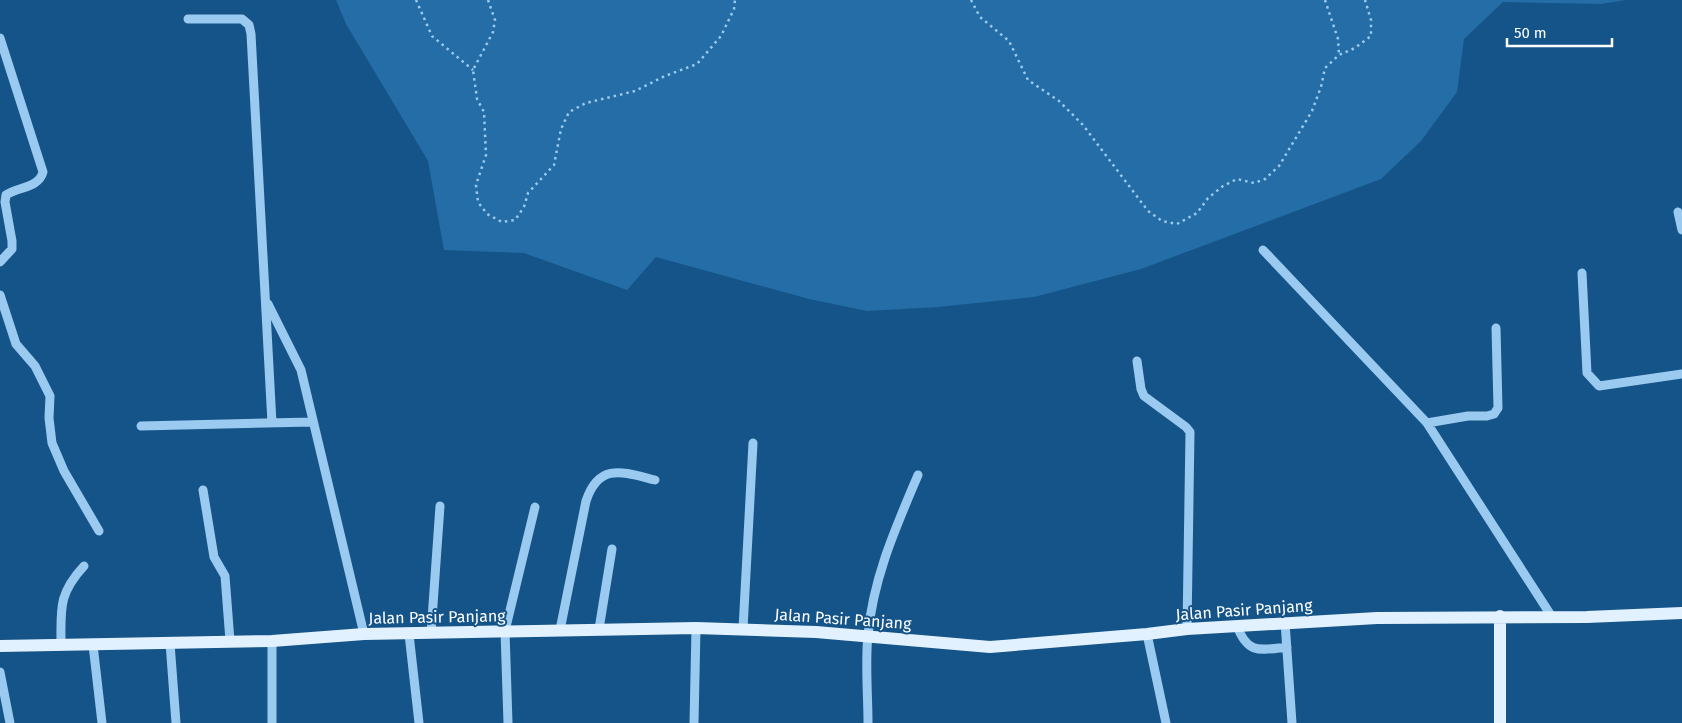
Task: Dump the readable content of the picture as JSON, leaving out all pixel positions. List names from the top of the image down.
{
  "streets": {
    "main road": ["Jalan Pasir Panjang"]
  },
  "scale_bar": "50 m"
}
